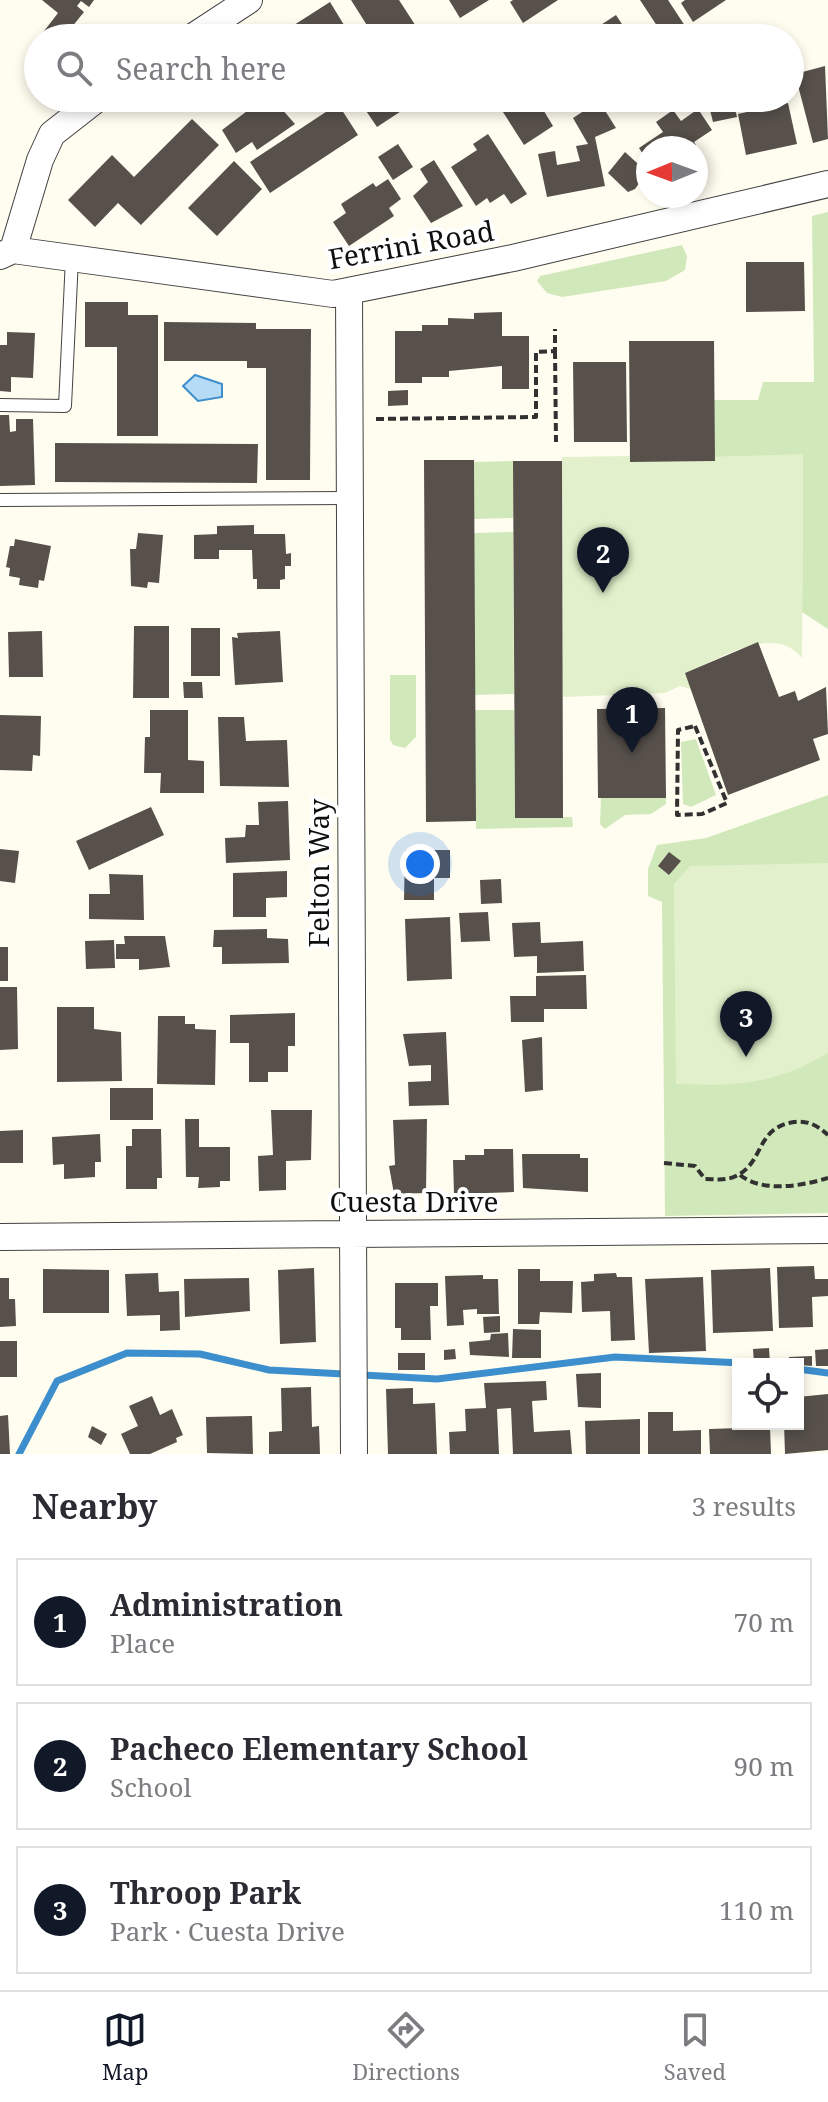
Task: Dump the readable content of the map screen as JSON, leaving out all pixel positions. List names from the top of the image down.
{
  "streets": {
    "street": ["Ferrini Road", "Felton Way", "Cuesta Drive"]
  },
  "crossings": [
    ["Ferrini Road", "Felton Way"],
    ["Felton Way", "Cuesta Drive"]
  ],
  "north": "left",
  "page": {
    "search": "Search here",
    "pins": ["2", "1", "3"],
    "heading": ["Nearby", "3 results"],
    "list": [
      {
        "mark": "1",
        "name": "Administration",
        "note": "Place",
        "value": "70 m"
      },
      {
        "mark": "2",
        "name": "Pacheco Elementary School",
        "note": "School",
        "value": "90 m"
      },
      {
        "mark": "3",
        "name": "Throop Park",
        "note": "Park · Cuesta Drive",
        "value": "110 m"
      }
    ],
    "nav": ["Map", "Directions", "Saved"]
  }
}
